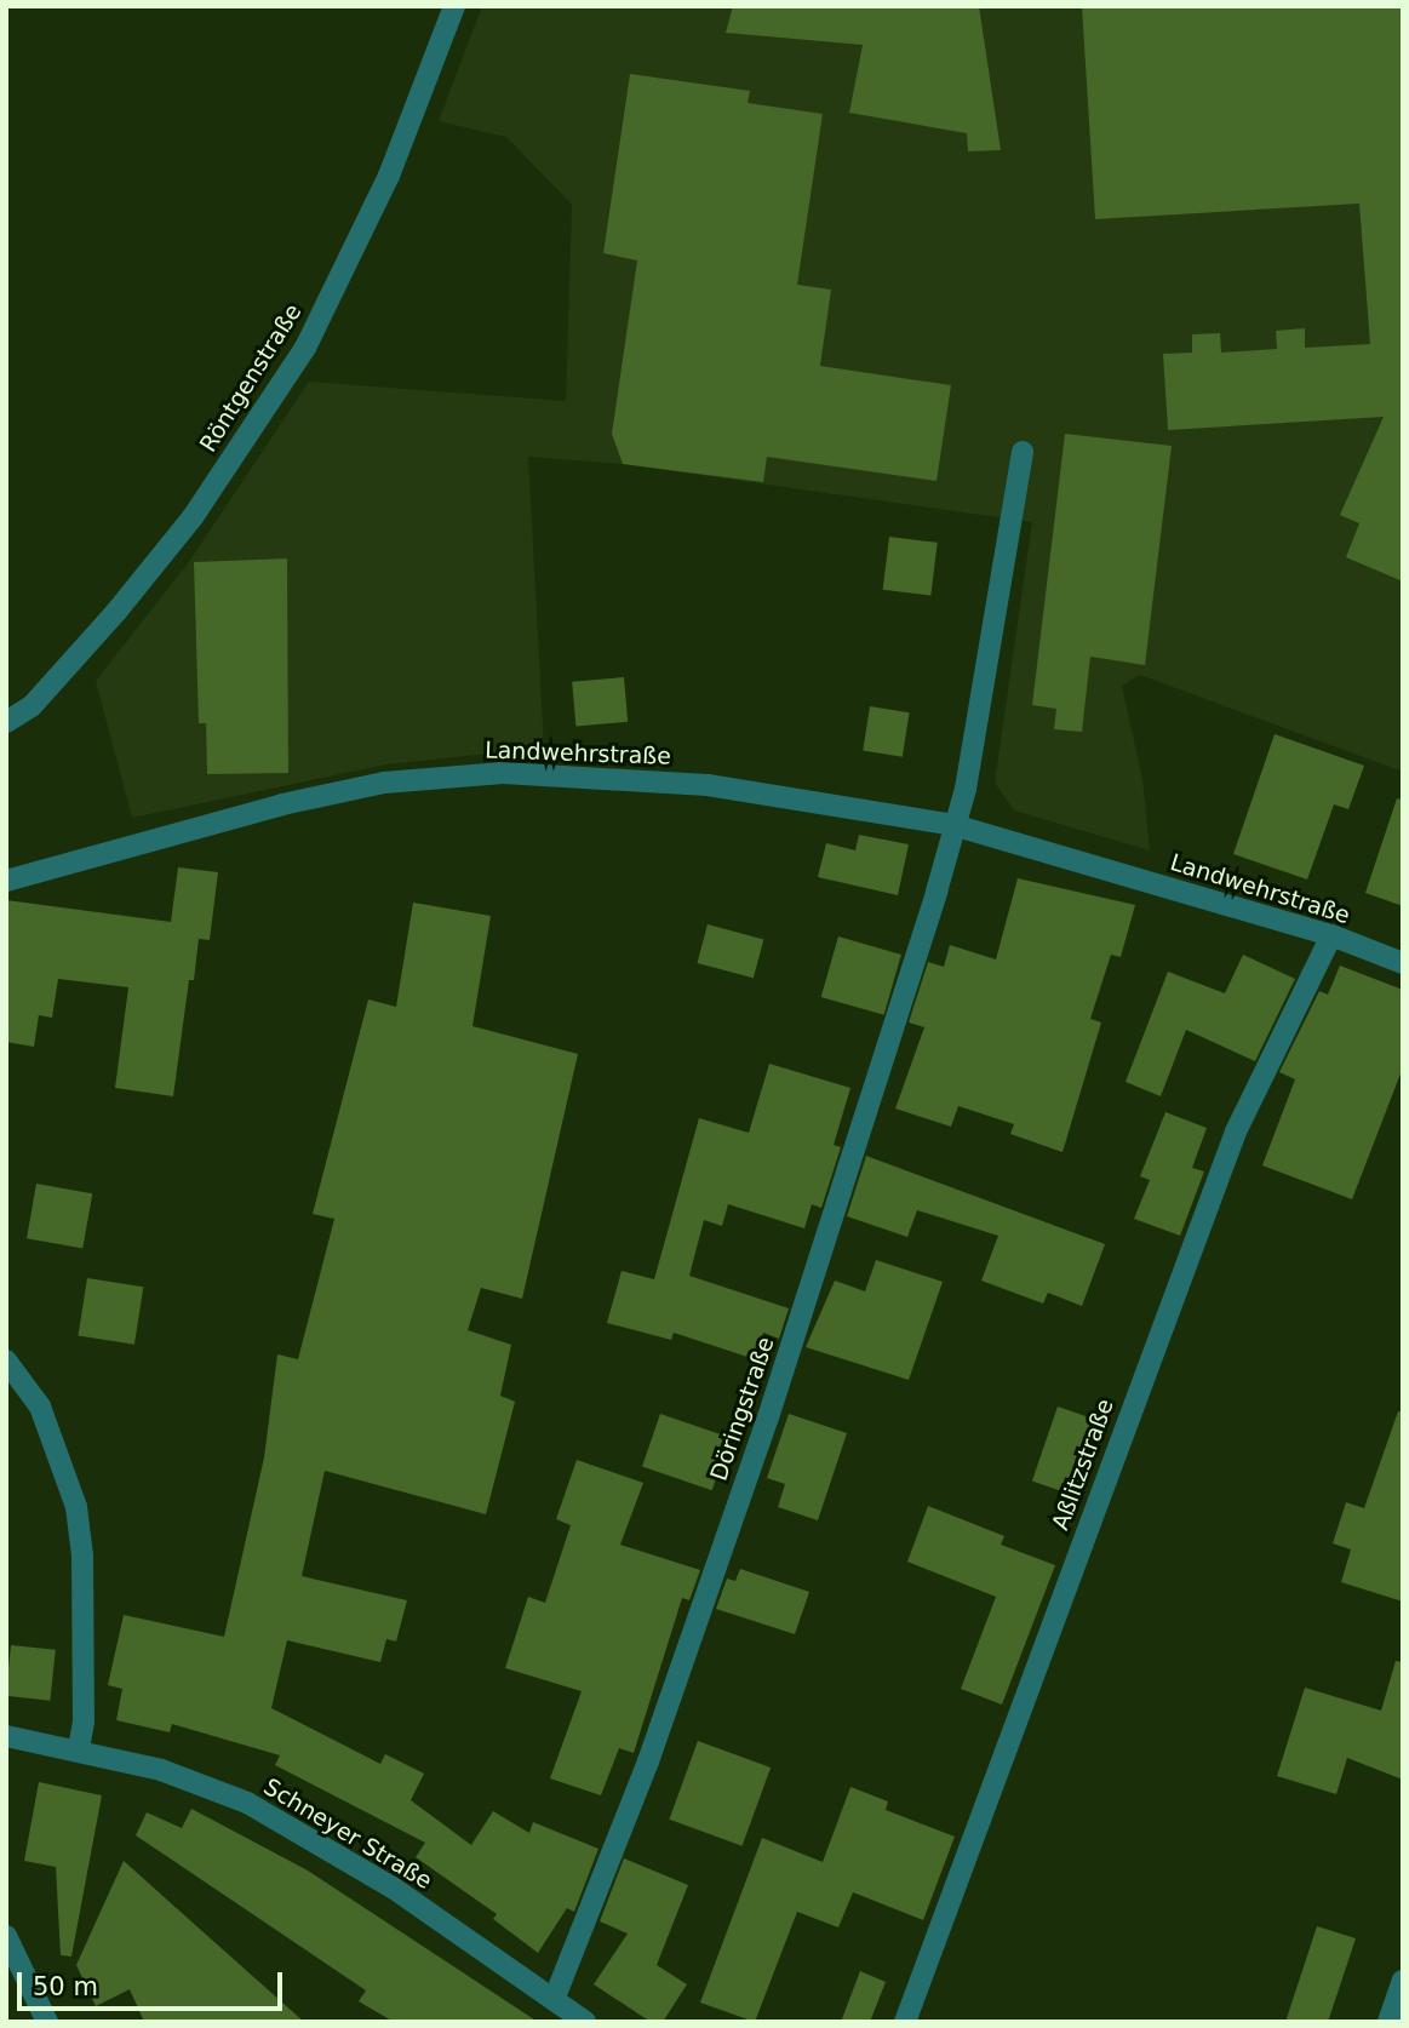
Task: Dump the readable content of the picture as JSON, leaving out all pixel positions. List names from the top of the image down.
{
  "streets": {
    "street": [
      "Röntgenstraße",
      "Landwehrstraße",
      "Döringstraße",
      "Aßlitzstraße",
      "Schneyer Straße"
    ]
  },
  "crossings": [
    ["Landwehrstraße", "Döringstraße"],
    ["Landwehrstraße", "Aßlitzstraße"],
    ["Döringstraße", "Schneyer Straße"]
  ],
  "scale_bar": "50 m"
}
